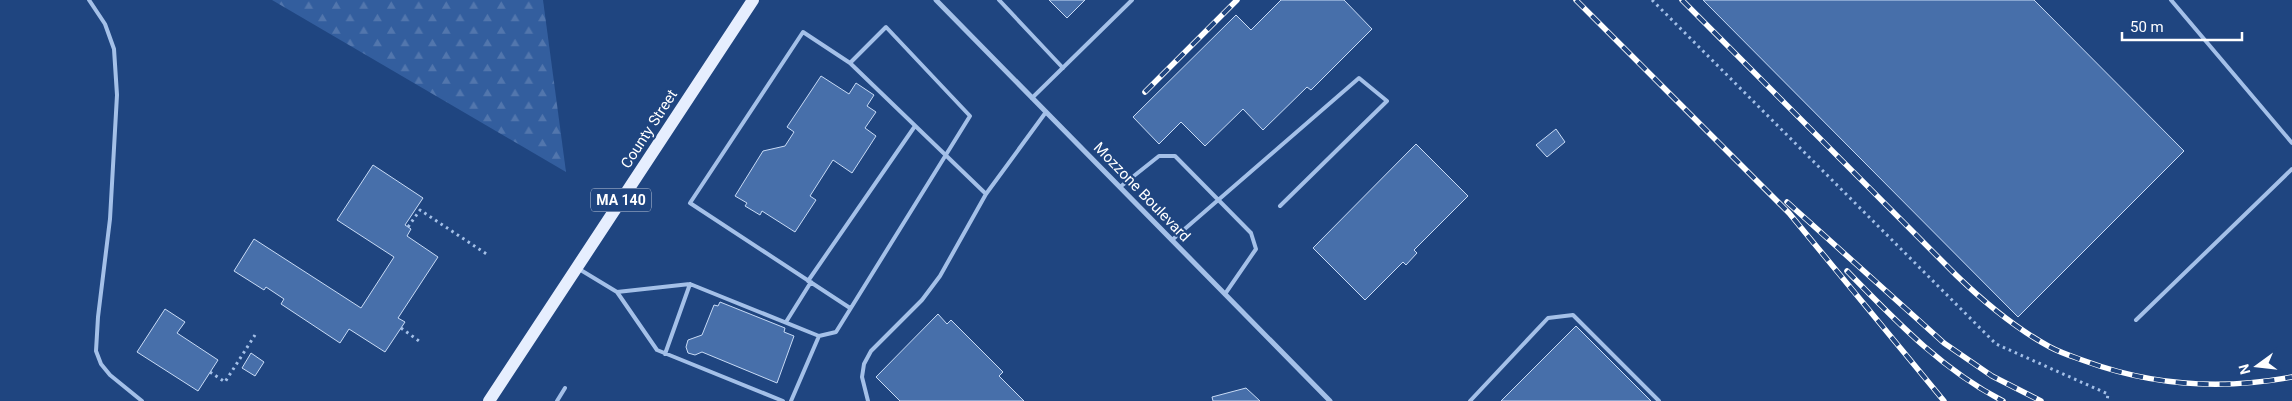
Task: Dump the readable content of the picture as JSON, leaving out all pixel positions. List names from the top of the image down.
{
  "streets": {
    "main road": ["County Street", "MA 140"],
    "street": ["Mozzone Boulevard"]
  },
  "scale_bar": "50 m",
  "north": "left"
}
